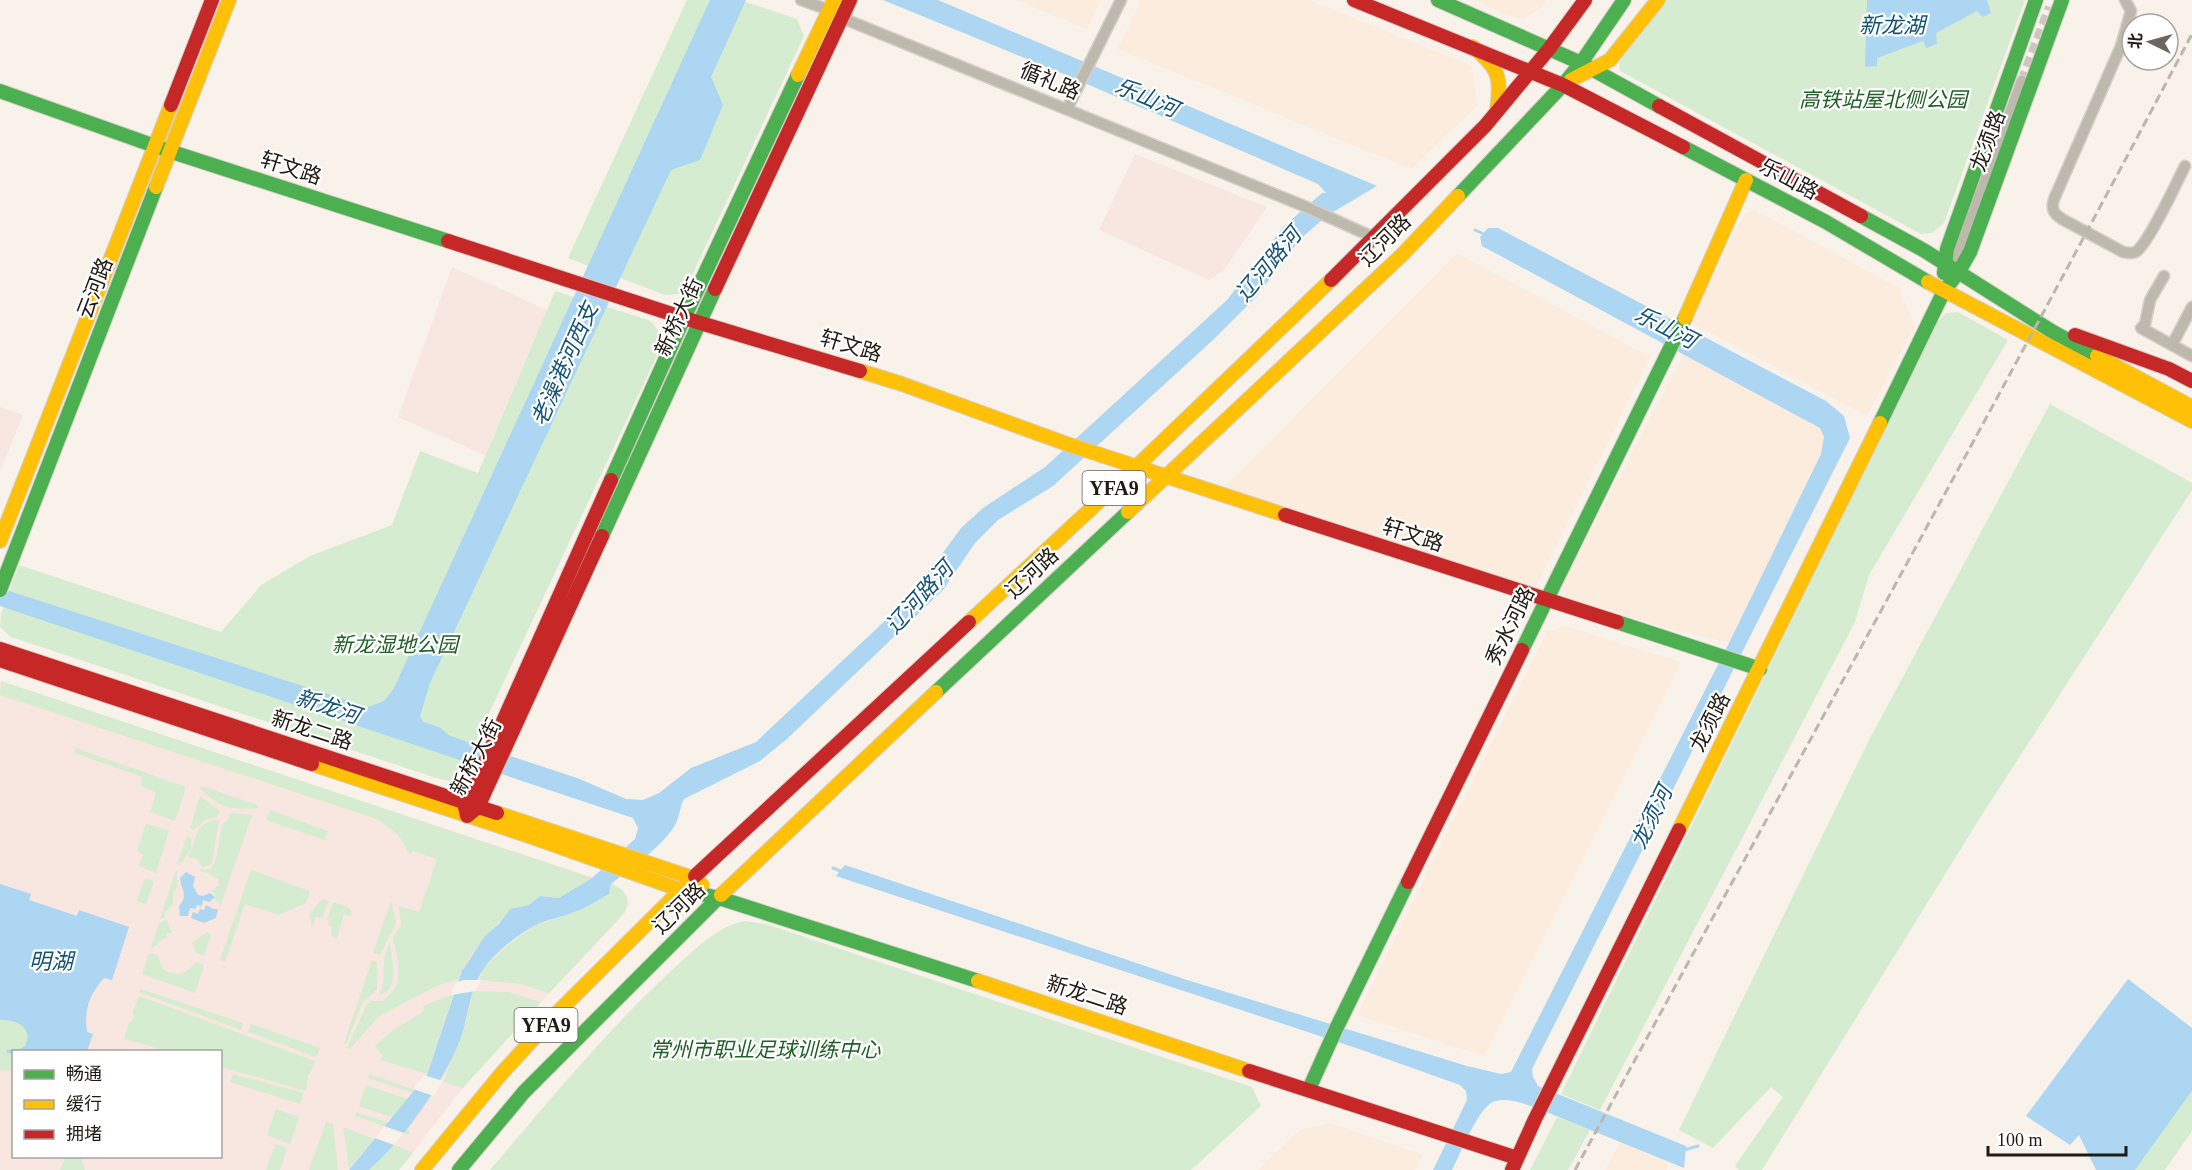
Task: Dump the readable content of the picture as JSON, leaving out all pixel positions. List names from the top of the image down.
{
  "streets": {
    "street": [
      "循礼路",
      "龙须路",
      "轩文路",
      "乐山路",
      "辽河路",
      "云河路",
      "新桥大街",
      "YFA9",
      "秀水河路",
      "新龙二路"
    ]
  },
  "crossings": [
    ["循礼路", "辽河路"],
    ["循礼路", "新桥大街"],
    ["龙须路", "轩文路"],
    ["龙须路", "乐山路"],
    ["龙须路", "新龙二路"],
    ["轩文路", "辽河路"],
    ["轩文路", "云河路"],
    ["轩文路", "新桥大街"],
    ["轩文路", "秀水河路"],
    ["乐山路", "辽河路"],
    ["乐山路", "秀水河路"],
    ["辽河路", "新龙二路"],
    ["新桥大街", "新龙二路"],
    ["秀水河路", "新龙二路"]
  ],
  "water": [
    "新龙湖",
    "乐山河",
    "辽河路河",
    "老澡港河西支",
    "新龙河",
    "龙须河",
    "明湖"
  ],
  "parks": ["高铁站屋北侧公园", "新龙湿地公园", "常州市职业足球训练中心"],
  "legend": ["畅通", "缓行", "拥堵"],
  "scale_bar": "100 m",
  "north": "left"
}
